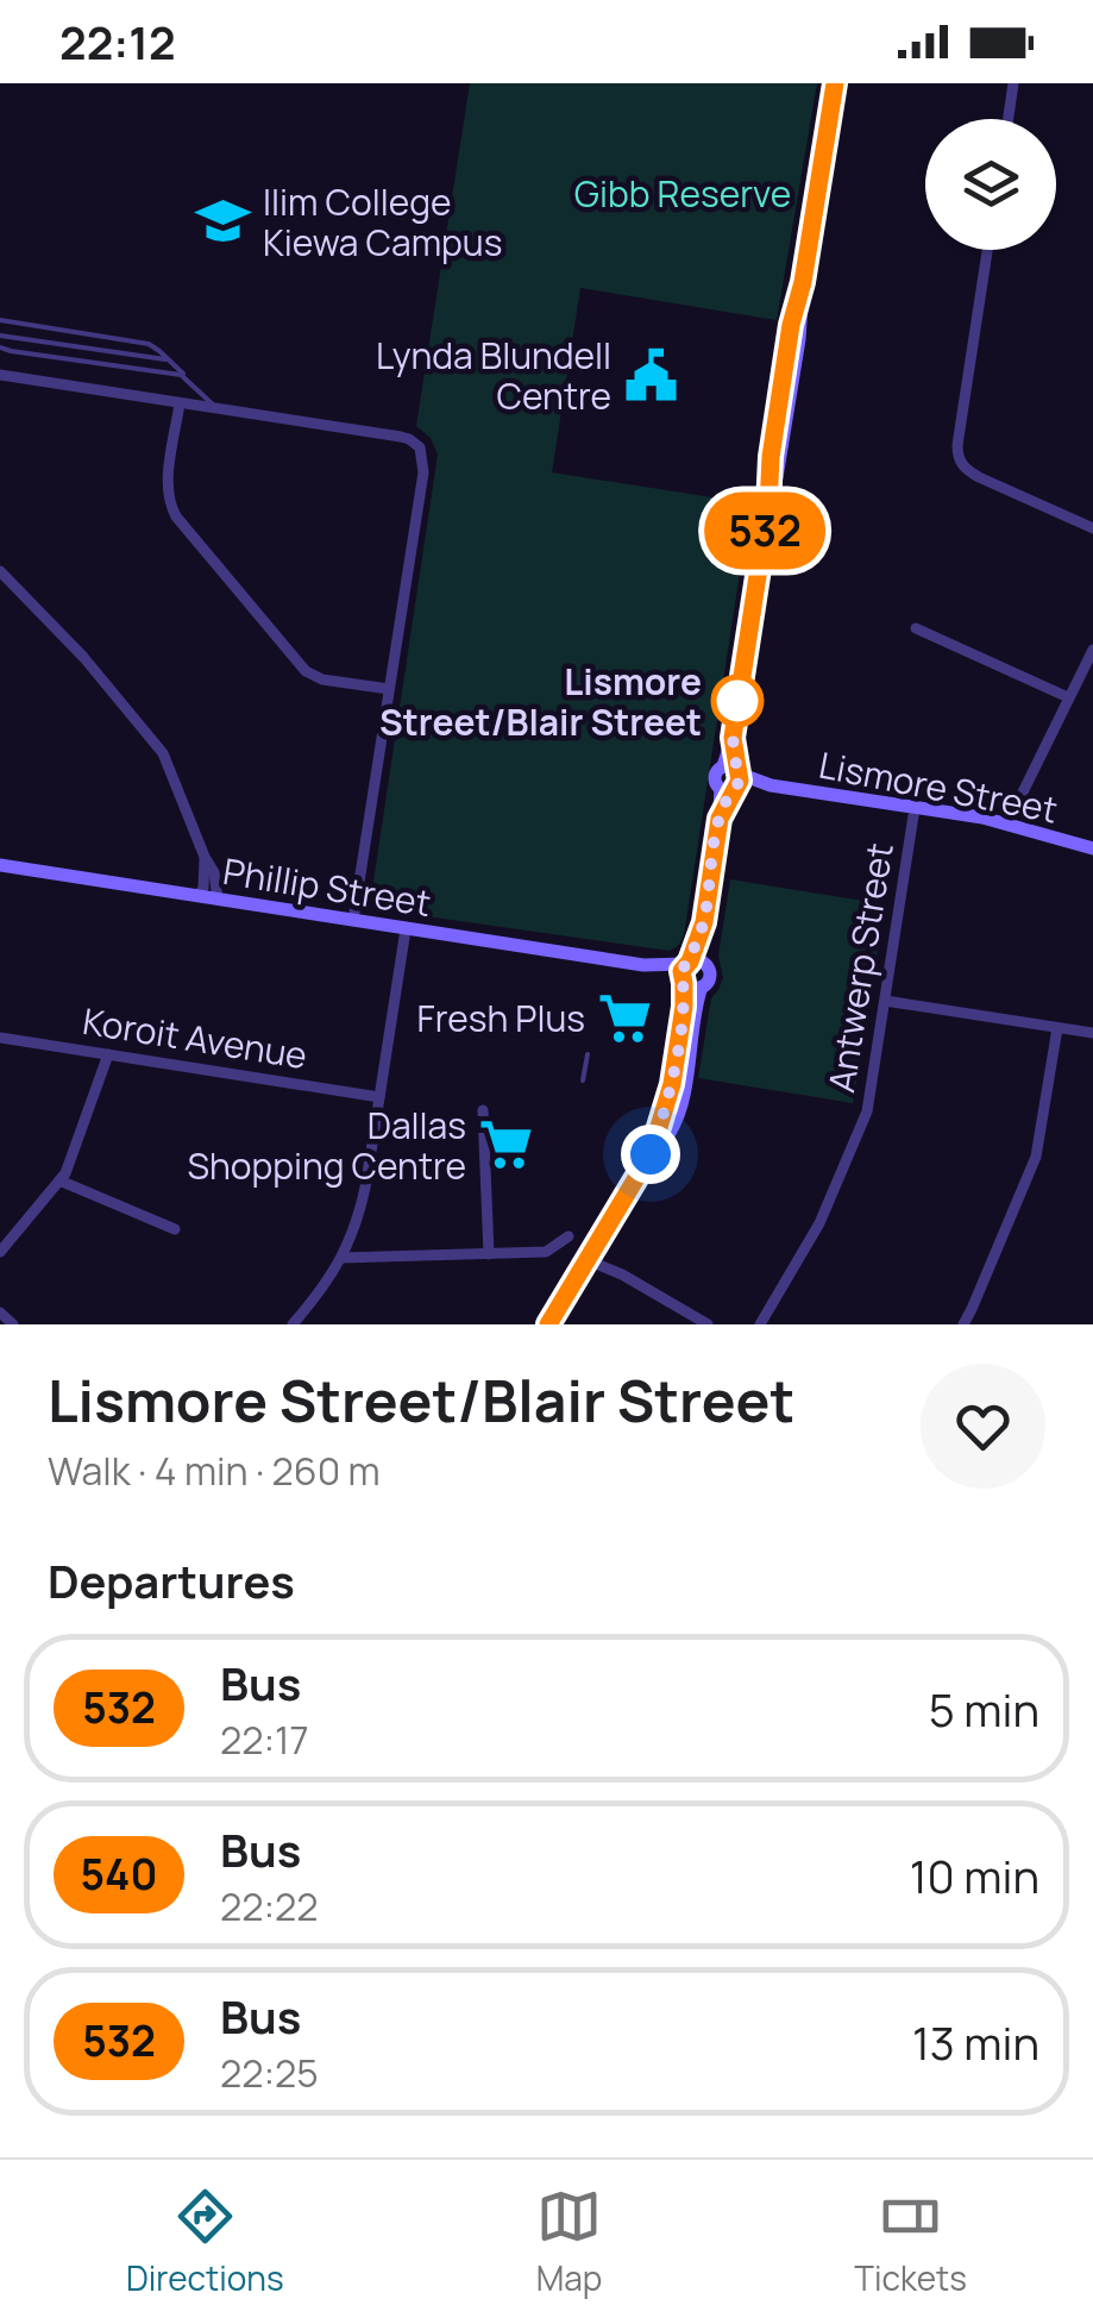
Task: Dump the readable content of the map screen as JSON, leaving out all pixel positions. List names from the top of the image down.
{
  "streets": {
    "street": [
      "Lismore Street",
      "Phillip Street",
      "Antwerp Street",
      "Koroit Avenue"
    ]
  },
  "crossings": [
    ["Lismore Street", "Antwerp Street"]
  ],
  "parks": ["Gibb Reserve"],
  "places": {
    "school or university": ["Ilim College Kiewa Campus"],
    "public building": ["Lynda Blundell Centre"],
    "other": ["Lismore Street/Blair Street"],
    "supermarket": ["Fresh Plus", "Dallas Shopping Centre"]
  },
  "lines": ["bus line 532"],
  "page": {
    "status": "22:12",
    "on_map": "532",
    "heading": [
      ["Lismore Street/Blair Street", "Walk · 4 min · 260 m"],
      "Departures"
    ],
    "list": [
      {
        "mark": "532",
        "name": "Bus",
        "note": "22:17",
        "value": "5 min"
      },
      {
        "mark": "540",
        "name": "Bus",
        "note": "22:22",
        "value": "10 min"
      },
      {
        "mark": "532",
        "name": "Bus",
        "note": "22:25",
        "value": "13 min"
      }
    ],
    "tabs": ["Directions", "Map", "Tickets"]
  }
}
